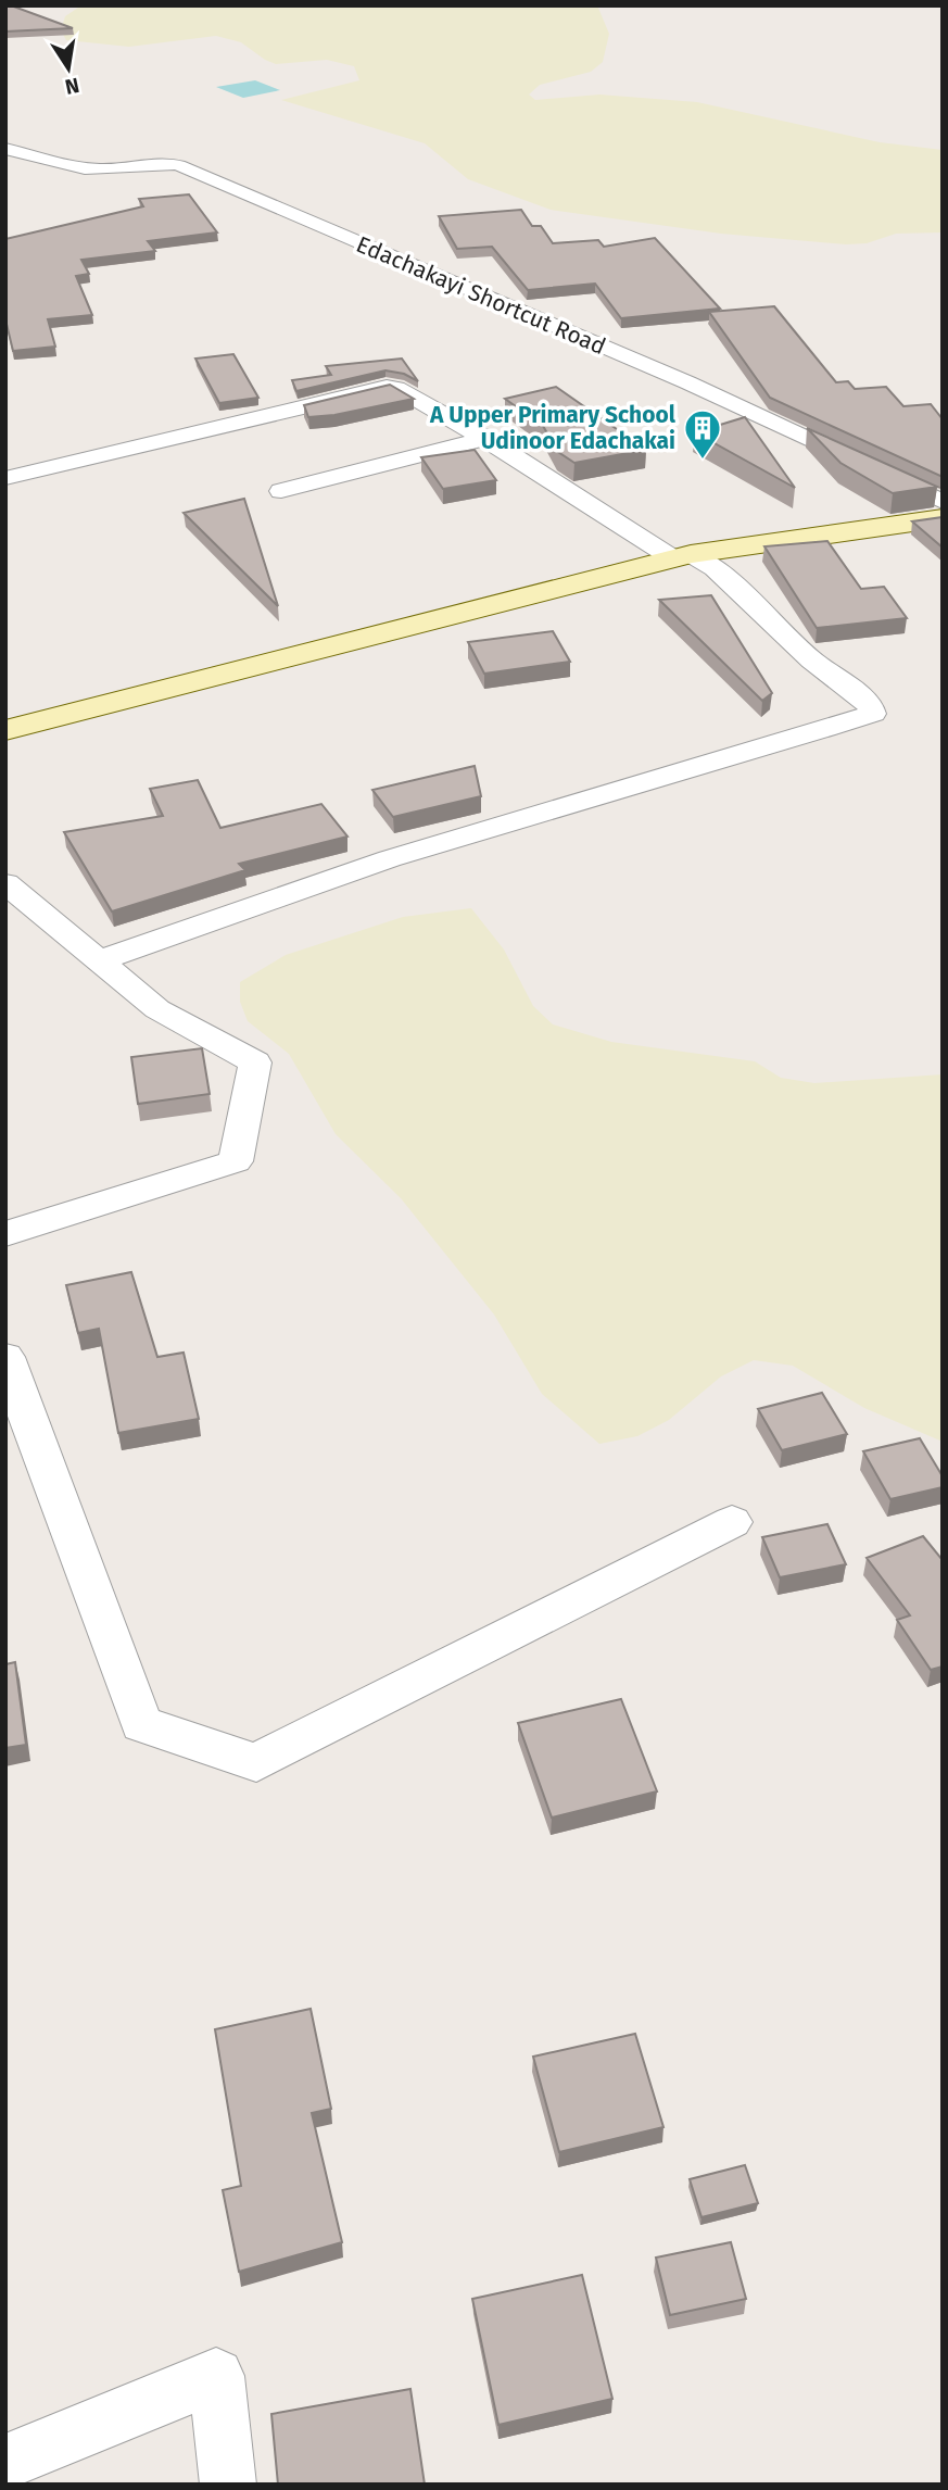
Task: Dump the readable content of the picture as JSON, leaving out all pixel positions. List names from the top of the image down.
{
  "streets": {
    "street": ["Edachakayi Shortcut Road"]
  },
  "places": {
    "building": ["A Upper Primary School Udinoor Edachakai"]
  },
  "north": "bottom"
}
